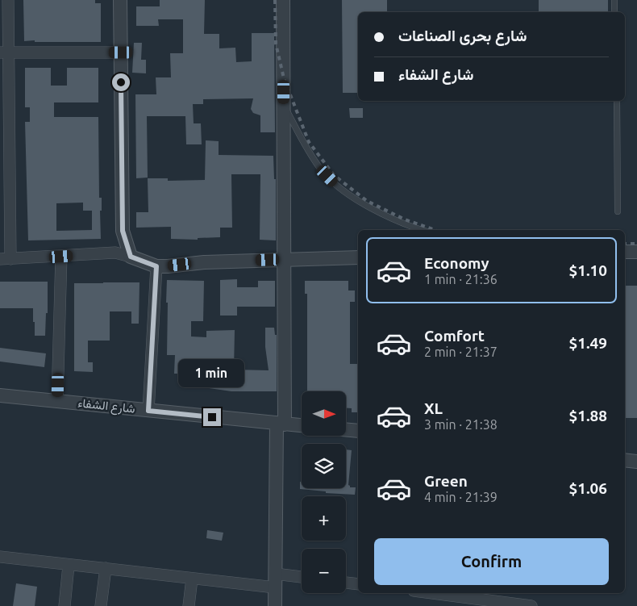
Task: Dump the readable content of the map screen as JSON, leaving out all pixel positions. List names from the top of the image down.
{
  "streets": {
    "street": ["شارع الشفاء"]
  },
  "north": "right",
  "page": {
    "banner": ["شارع بحرى الصناعات", "شارع الشفاء"],
    "list": [
      {
        "name": "Economy",
        "note": "1 min · 21:36",
        "value": "$1.10"
      },
      {
        "name": "Comfort",
        "note": "2 min · 21:37",
        "value": "$1.49"
      },
      {
        "name": "XL",
        "note": "3 min · 21:38",
        "value": "$1.88"
      },
      {
        "name": "Green",
        "note": "4 min · 21:39",
        "value": "$1.06"
      }
    ],
    "bubble": "1 min",
    "map_buttons": ["+", "−"],
    "buttons": "Confirm"
  }
}
